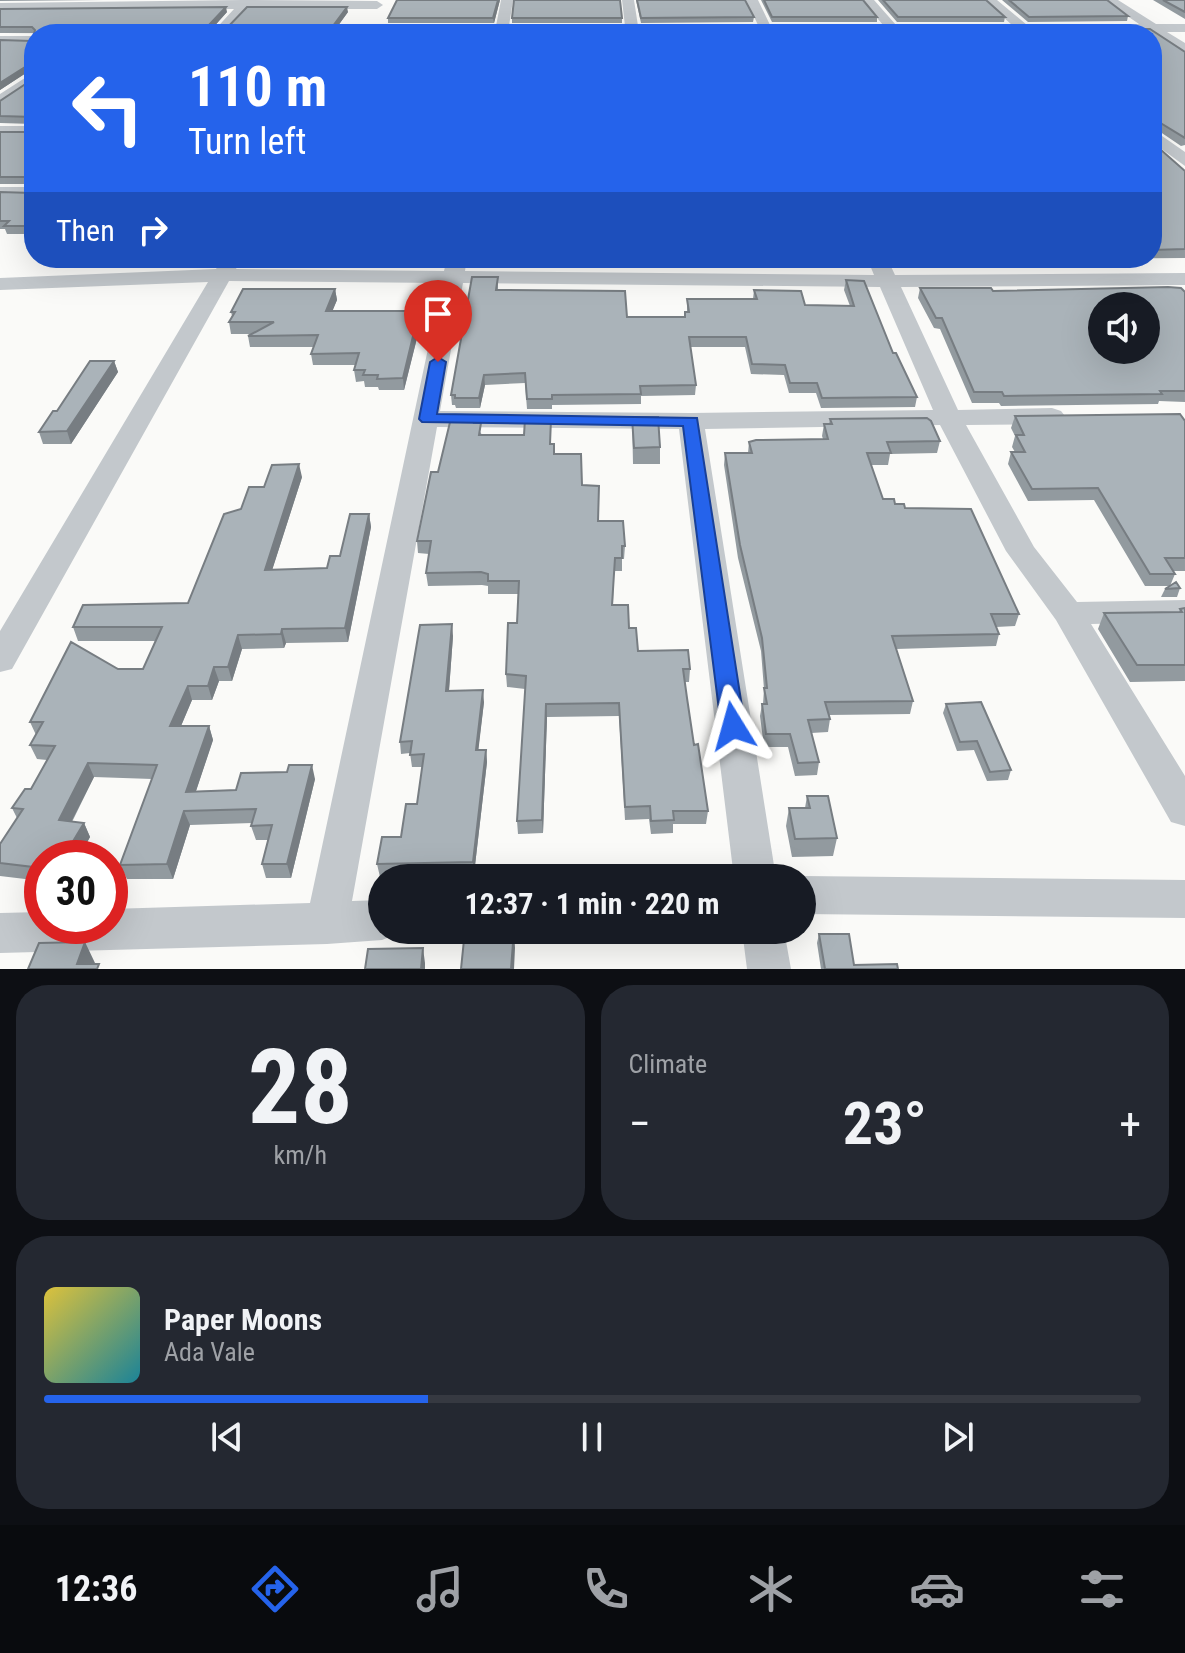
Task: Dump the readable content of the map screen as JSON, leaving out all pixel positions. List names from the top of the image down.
{
  "page": {
    "turn": ["110 m", "Turn left"],
    "then": "Then",
    "limit": "30",
    "trip": "12:37 · 1 min · 220 m",
    "tile": [
      ["28", "km/h"],
      "Climate"
    ],
    "heat": ["−", "23°", "+"],
    "song": ["Paper Moons", "Ada Vale"],
    "tabs": "12:36"
  }
}
